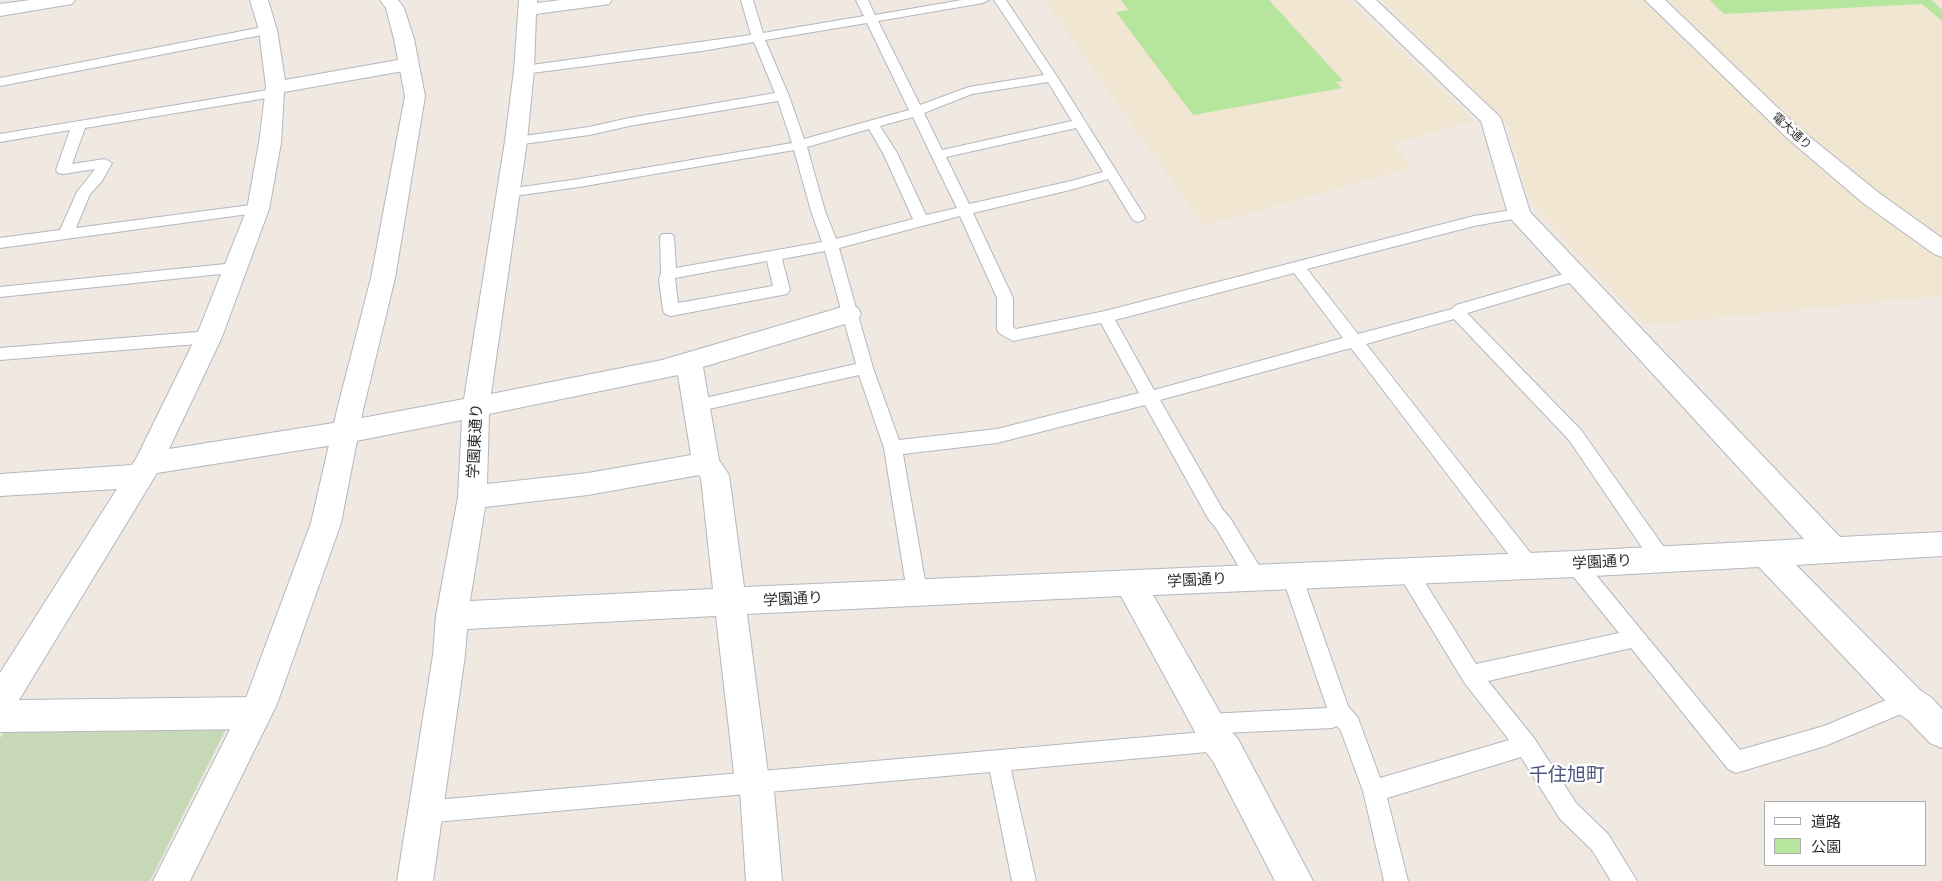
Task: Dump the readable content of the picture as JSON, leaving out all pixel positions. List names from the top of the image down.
{
  "streets": {
    "street": ["電大通り", "学園東通り", "学園通り"]
  },
  "crossings": [
    ["学園東通り", "学園通り"]
  ],
  "districts": ["千住旭町"],
  "legend": ["道路", "公園"]
}
